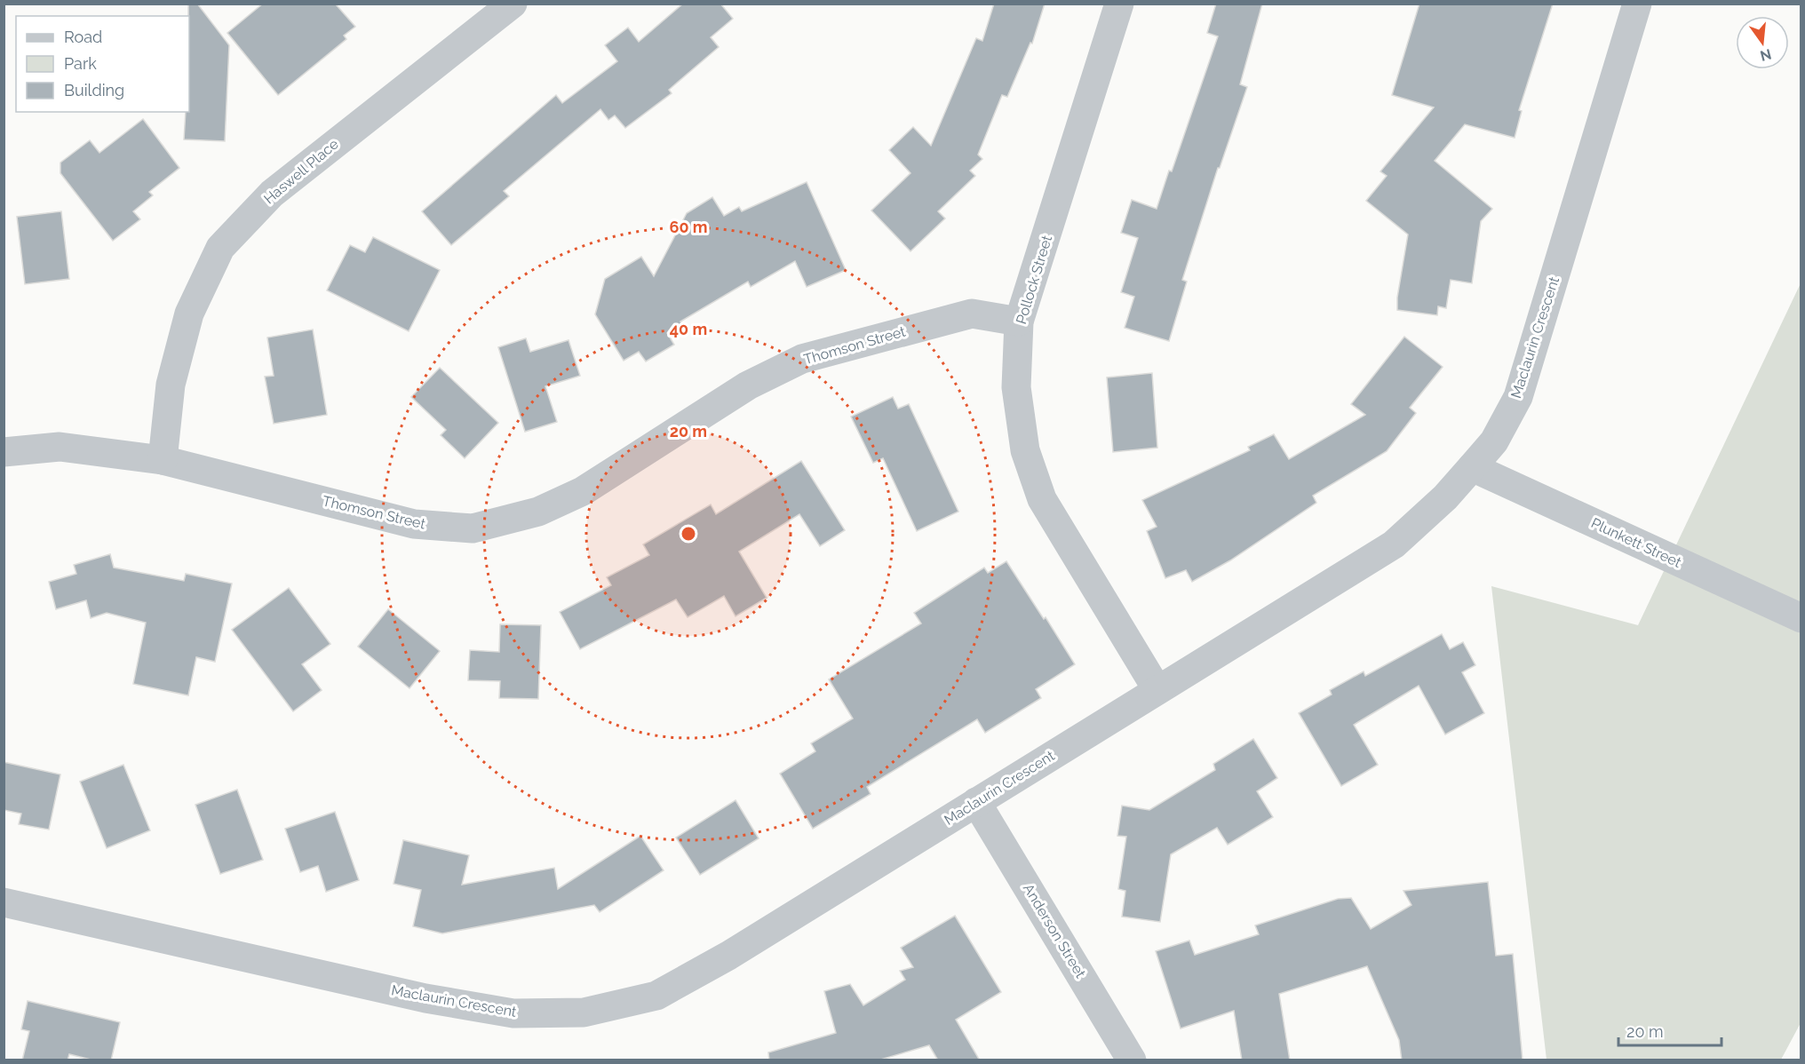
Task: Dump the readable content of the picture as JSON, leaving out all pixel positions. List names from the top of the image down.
{
  "streets": {
    "street": [
      "Haswell Place",
      "Pollock Street",
      "Maclaurin Crescent",
      "Thomson Street",
      "Plunkett Street",
      "Anderson Street"
    ]
  },
  "crossings": [
    ["Haswell Place", "Thomson Street"],
    ["Pollock Street", "Maclaurin Crescent"],
    ["Pollock Street", "Thomson Street"],
    ["Maclaurin Crescent", "Plunkett Street"],
    ["Maclaurin Crescent", "Anderson Street"]
  ],
  "legend": ["Road", "Park", "Building"],
  "scale_bar": "20 m",
  "north": "bottom",
  "rings": ["60 m", "40 m", "20 m"]
}
